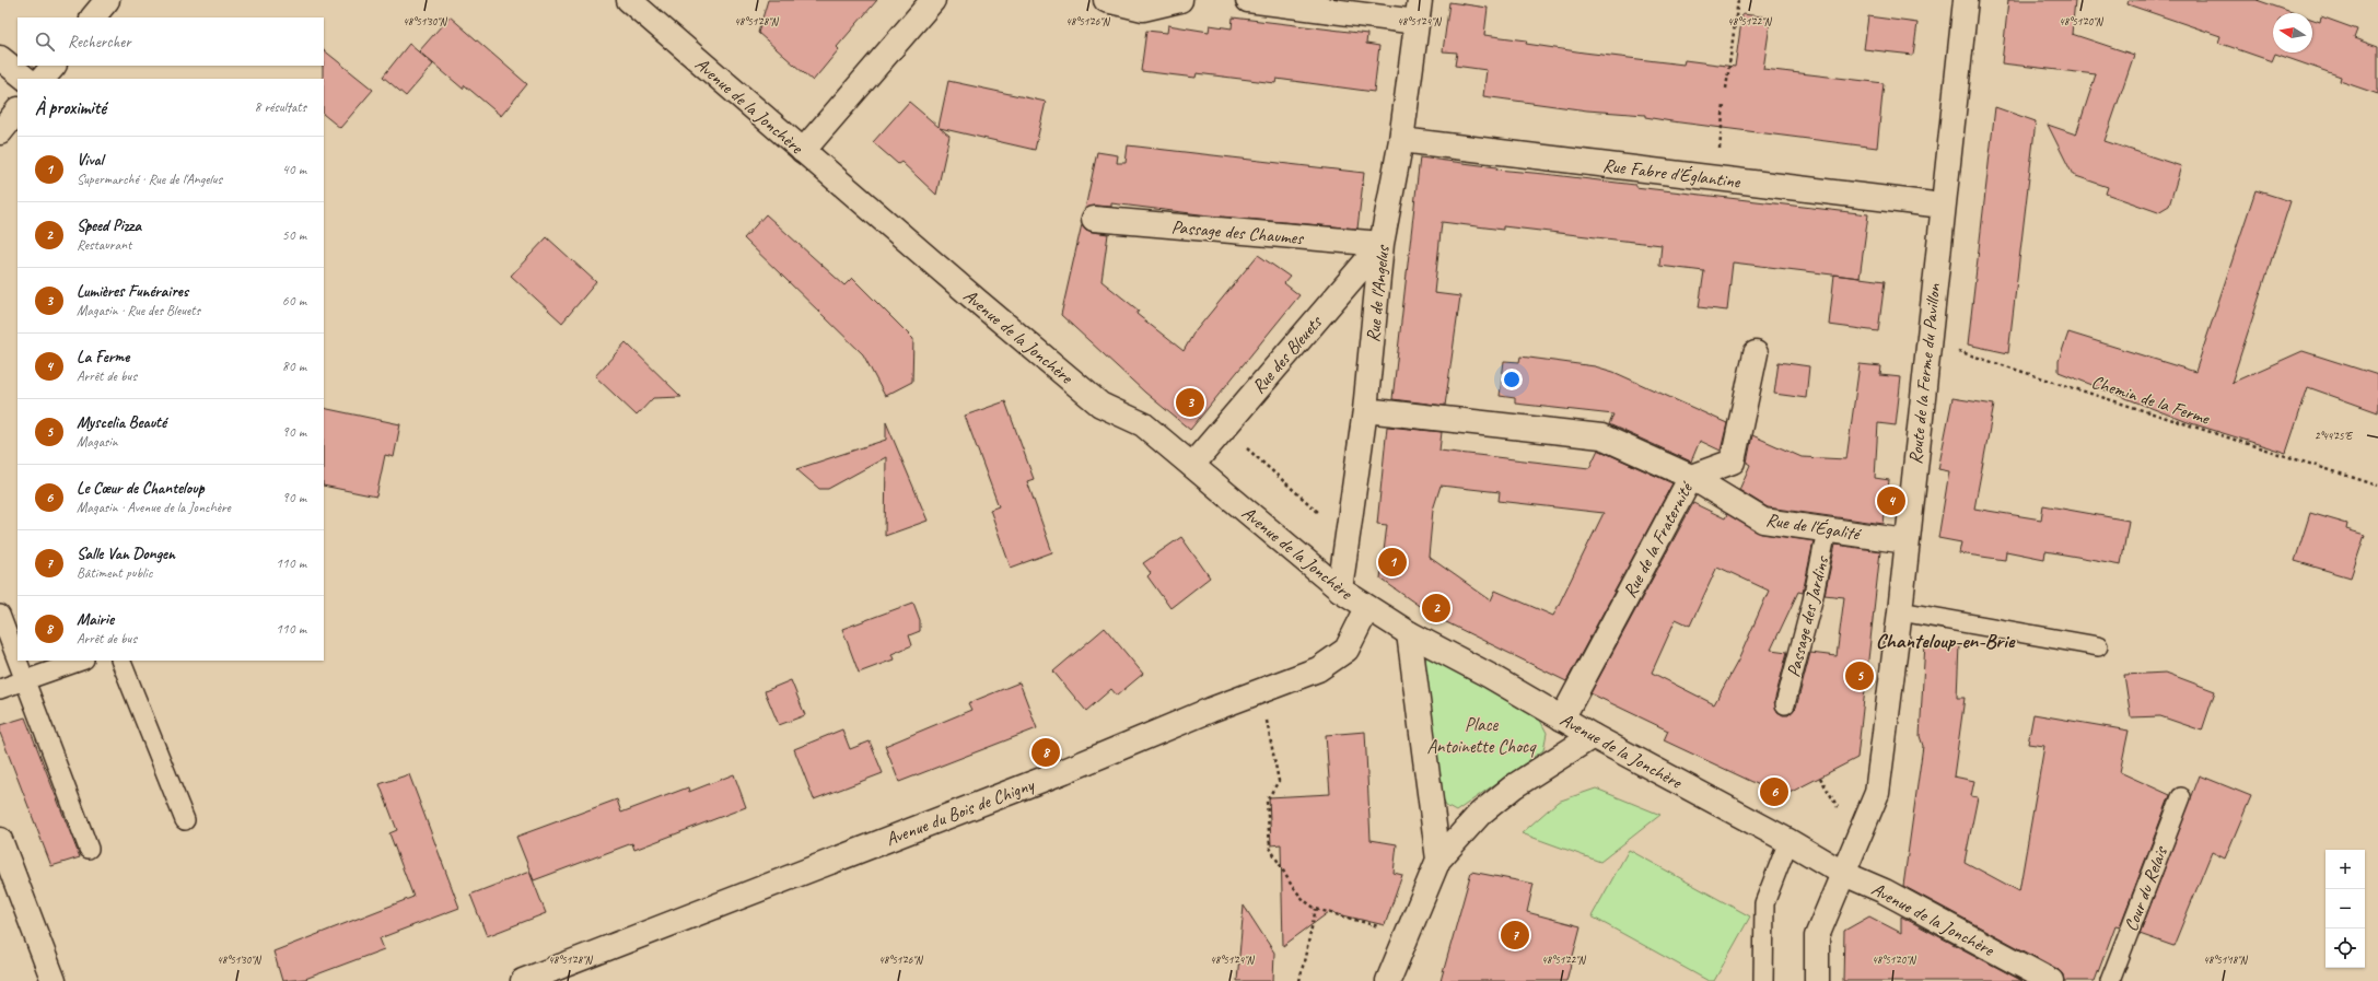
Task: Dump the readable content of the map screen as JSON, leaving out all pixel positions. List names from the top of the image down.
{
  "streets": {
    "street": [
      "Avenue de la Jonchère",
      "Rue Fabre d'Églantine",
      "Passage des Chaumes",
      "Rue de l'Angelus",
      "Rue des Bleuets",
      "Route de la Ferme du Pavillon",
      "Rue de l'Égalité",
      "Rue de la Fraternité",
      "Avenue du Bois de Chigny"
    ],
    "lane": ["Passage des Jardins", "Cour du Relais"],
    "path": ["Chemin de la Ferme"]
  },
  "crossings": [
    ["Avenue de la Jonchère", "Rue de l'Angelus"],
    ["Avenue de la Jonchère", "Rue des Bleuets"],
    ["Avenue de la Jonchère", "Route de la Ferme du Pavillon"],
    ["Avenue de la Jonchère", "Rue de la Fraternité"],
    ["Avenue de la Jonchère", "Avenue du Bois de Chigny"],
    ["Rue Fabre d'Églantine", "Rue de l'Angelus"],
    ["Rue Fabre d'Églantine", "Route de la Ferme du Pavillon"],
    ["Passage des Chaumes", "Rue de l'Angelus"],
    ["Passage des Chaumes", "Rue des Bleuets"],
    ["Rue de l'Angelus", "Rue des Bleuets"],
    ["Rue de l'Angelus", "Rue de l'Égalité"],
    ["Route de la Ferme du Pavillon", "Chemin de la Ferme"],
    ["Route de la Ferme du Pavillon", "Rue de l'Égalité"],
    ["Rue de l'Égalité", "Rue de la Fraternité"],
    ["Rue de l'Égalité", "Passage des Jardins"]
  ],
  "districts": ["Chanteloup-en-Brie"],
  "parks": ["Place Antoinette Chocq"],
  "north": "left",
  "page": {
    "search": "Rechercher",
    "heading": ["À proximité", "8 résultats"],
    "list": [
      {
        "mark": "1",
        "name": "Vival",
        "note": "Supermarché · Rue de l'Angelus",
        "value": "40 m"
      },
      {
        "mark": "2",
        "name": "Speed Pizza",
        "note": "Restaurant",
        "value": "50 m"
      },
      {
        "mark": "3",
        "name": "Lumières Funéraires",
        "note": "Magasin · Rue des Bleuets",
        "value": "60 m"
      },
      {
        "mark": "4",
        "name": "La Ferme",
        "note": "Arrêt de bus",
        "value": "80 m"
      },
      {
        "mark": "5",
        "name": "Myscelia Beauté",
        "note": "Magasin",
        "value": "90 m"
      },
      {
        "mark": "6",
        "name": "Le Cœur de Chanteloup",
        "note": "Magasin · Avenue de la Jonchère",
        "value": "90 m"
      },
      {
        "mark": "7",
        "name": "Salle Van Dongen",
        "note": "Bâtiment public",
        "value": "110 m"
      },
      {
        "mark": "8",
        "name": "Mairie",
        "note": "Arrêt de bus",
        "value": "110 m"
      }
    ],
    "pins": [
      "3",
      "4",
      "1",
      "2",
      "5",
      "8",
      "6",
      "7"
    ],
    "map_buttons": ["+", "−"]
  },
  "coordinates": [
    "48°51'30\"N",
    "48°51'28\"N",
    "48°51'26\"N",
    "48°51'24\"N",
    "48°51'22\"N",
    "48°51'20\"N",
    "2°44'25\"E",
    "48°51'18\"N"
  ]
}
